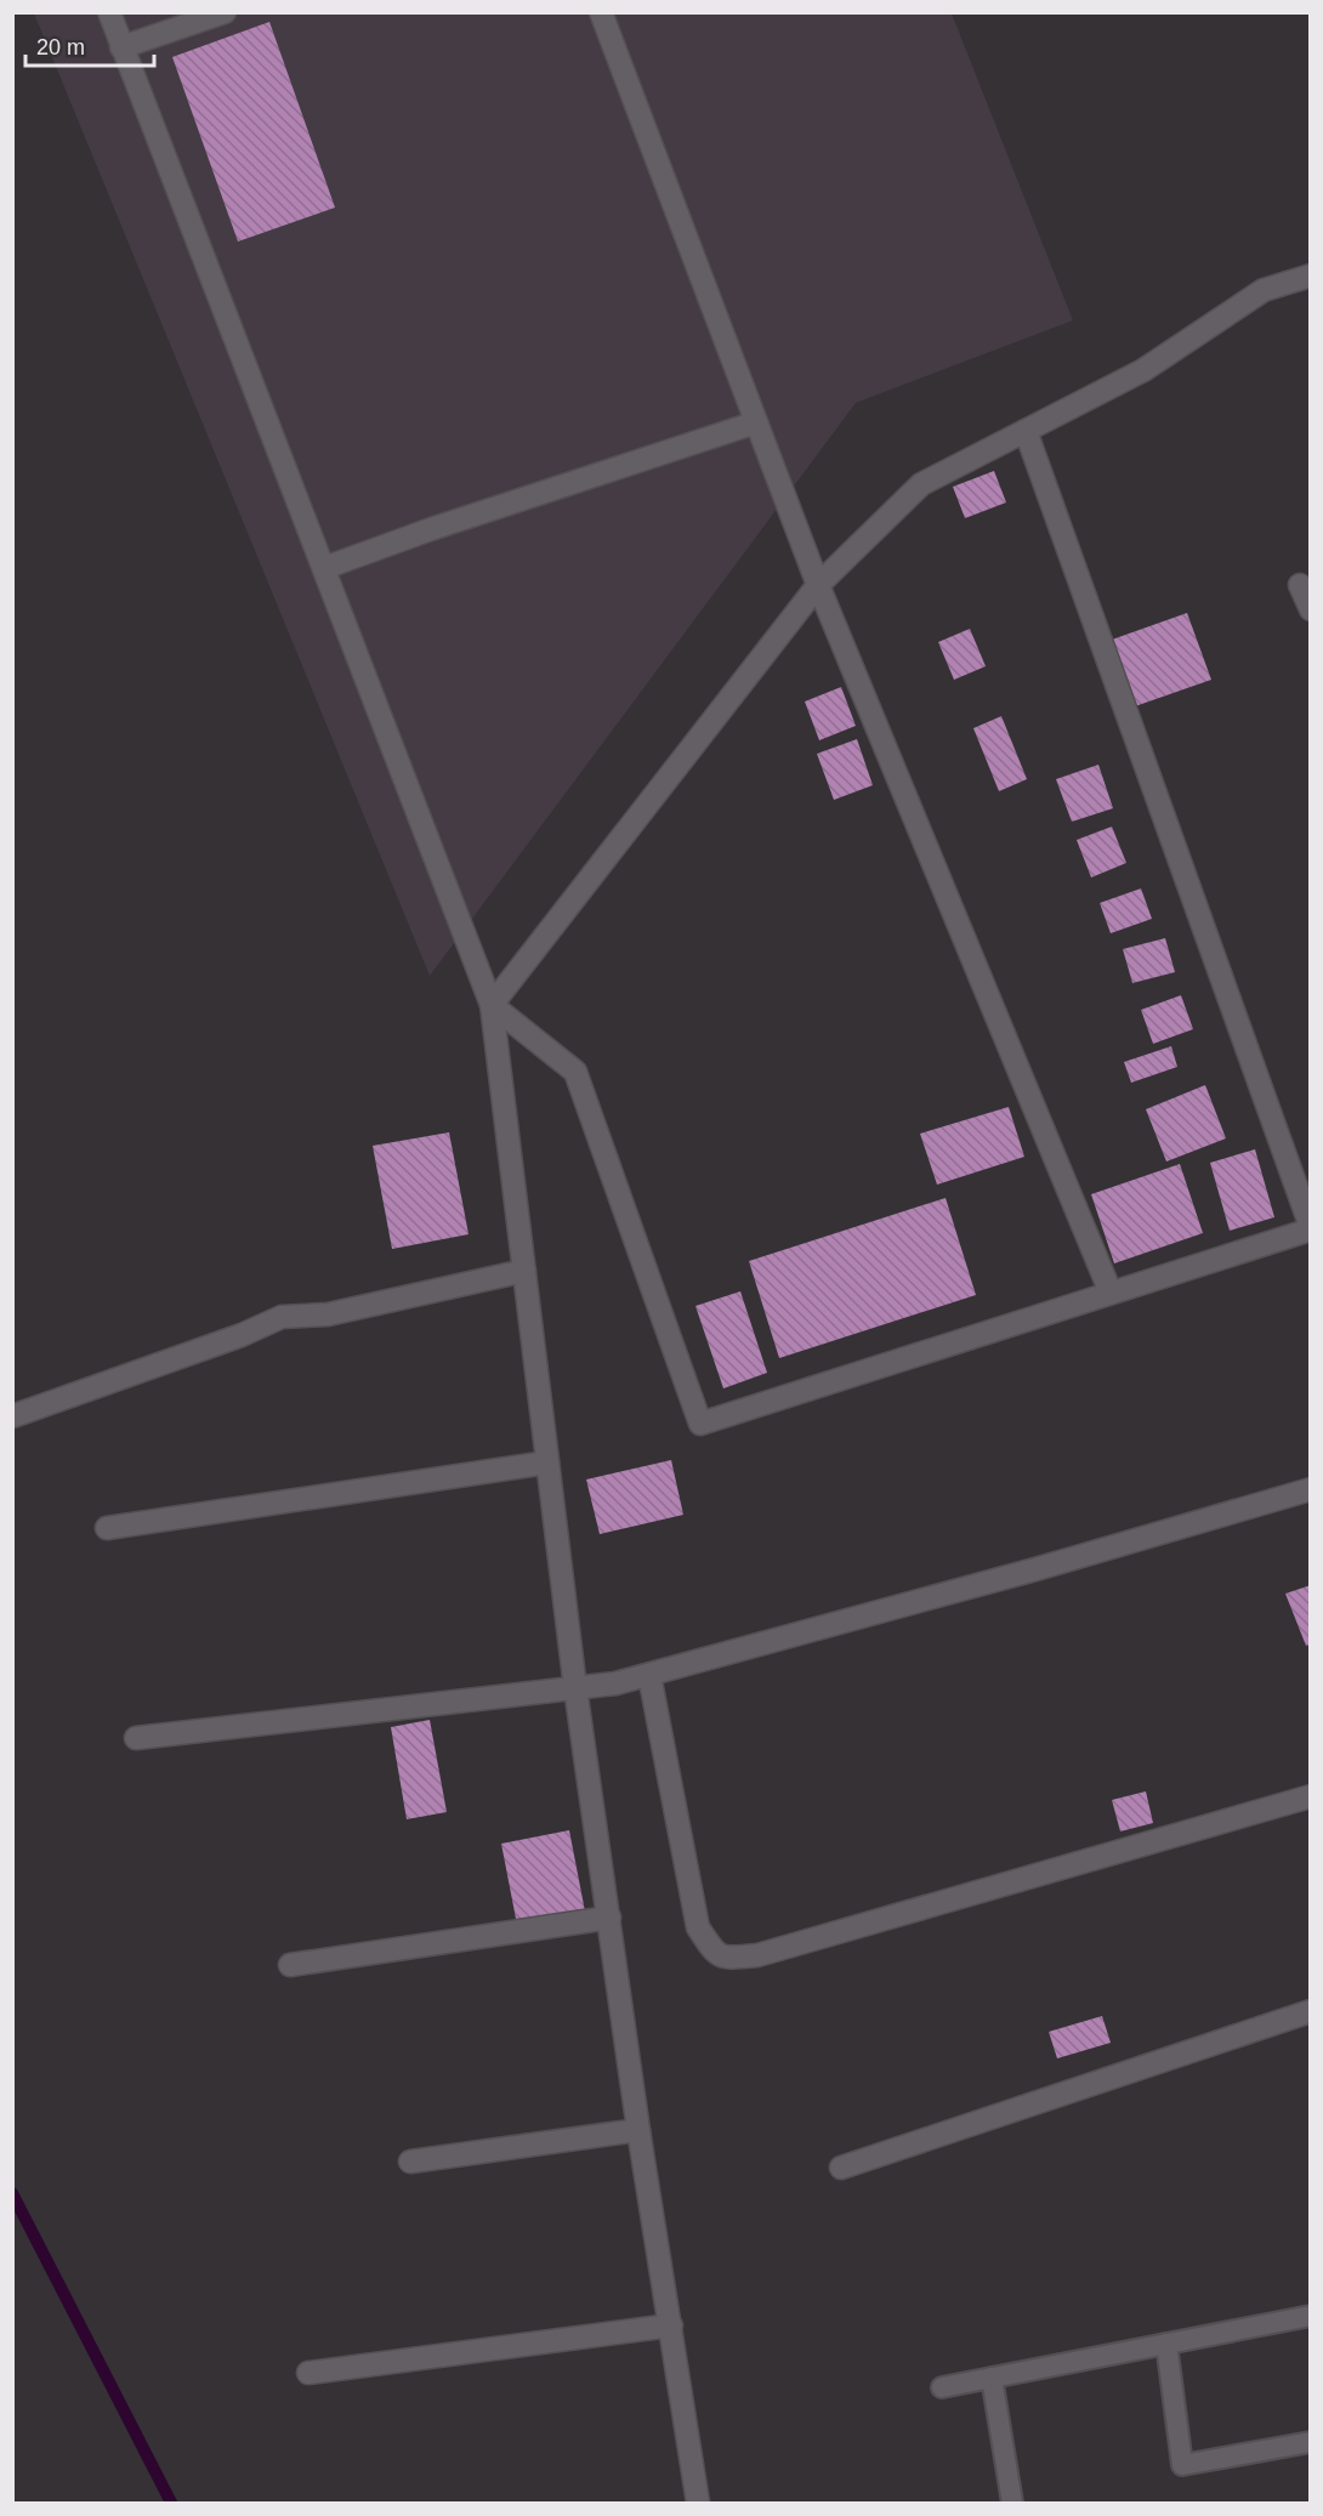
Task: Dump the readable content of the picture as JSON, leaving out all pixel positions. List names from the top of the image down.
{
  "scale_bar": "20 m"
}
